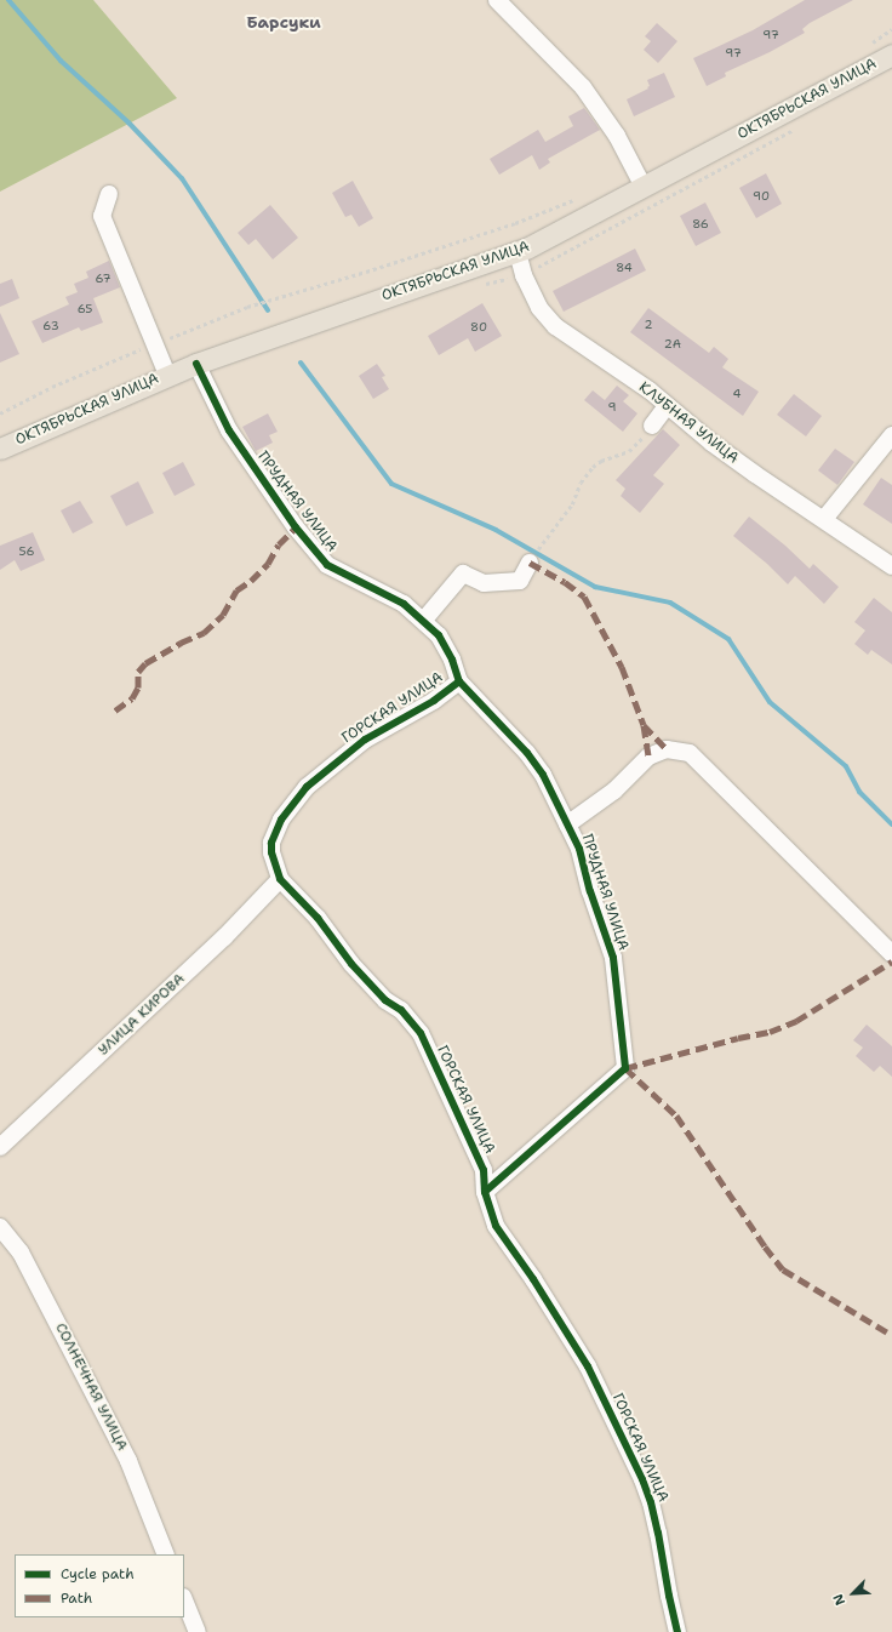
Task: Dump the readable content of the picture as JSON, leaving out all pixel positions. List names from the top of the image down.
{
  "streets": {
    "main road": ["ОКТЯБРЬСКАЯ УЛИЦА"],
    "street": [
      "КЛУБНАЯ УЛИЦА",
      "ПРУДНАЯ УЛИЦА",
      "ГОРСКАЯ УЛИЦА",
      "УЛИЦА КИРОВА",
      "СОЛНЕЧНАЯ УЛИЦА"
    ]
  },
  "crossings": [
    ["ОКТЯБРЬСКАЯ УЛИЦА", "КЛУБНАЯ УЛИЦА"],
    ["ОКТЯБРЬСКАЯ УЛИЦА", "ПРУДНАЯ УЛИЦА"],
    ["ПРУДНАЯ УЛИЦА", "ГОРСКАЯ УЛИЦА"],
    ["ГОРСКАЯ УЛИЦА", "УЛИЦА КИРОВА"]
  ],
  "districts": ["Барсуки"],
  "house_numbers": [
    "97",
    "97",
    "90",
    "86",
    "84",
    "67",
    "65",
    "2",
    "63",
    "80",
    "2А",
    "4",
    "9",
    "56"
  ],
  "legend": ["Cycle path", "Path"],
  "north": "bottom left"
}
